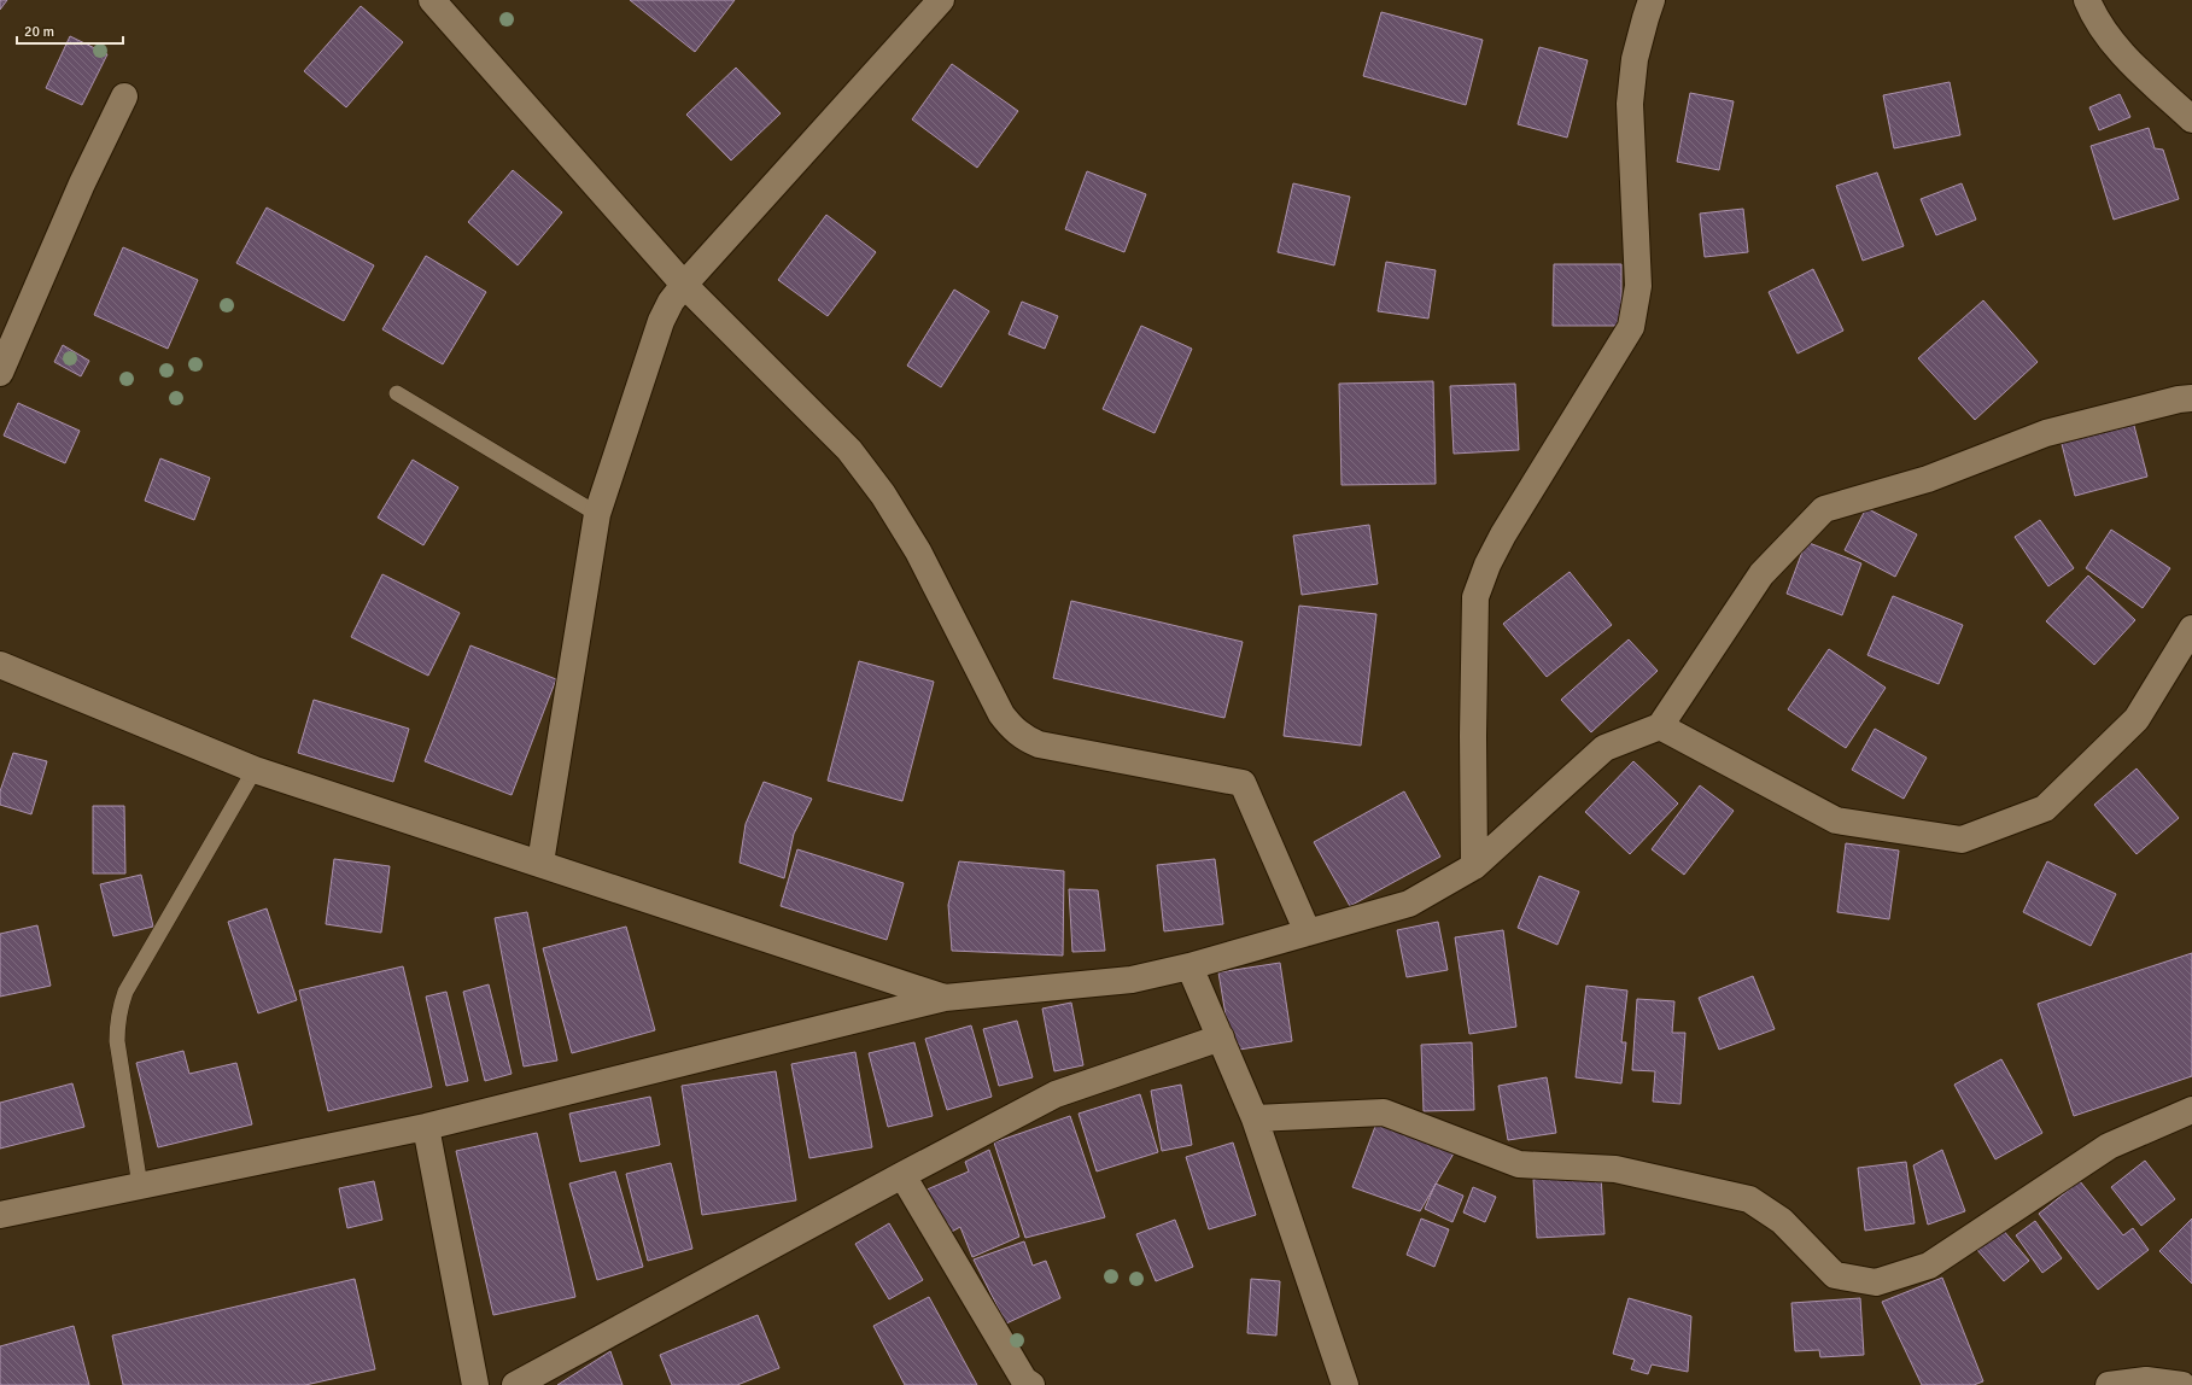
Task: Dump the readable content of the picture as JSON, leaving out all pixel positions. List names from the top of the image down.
{
  "scale_bar": "20 m"
}
